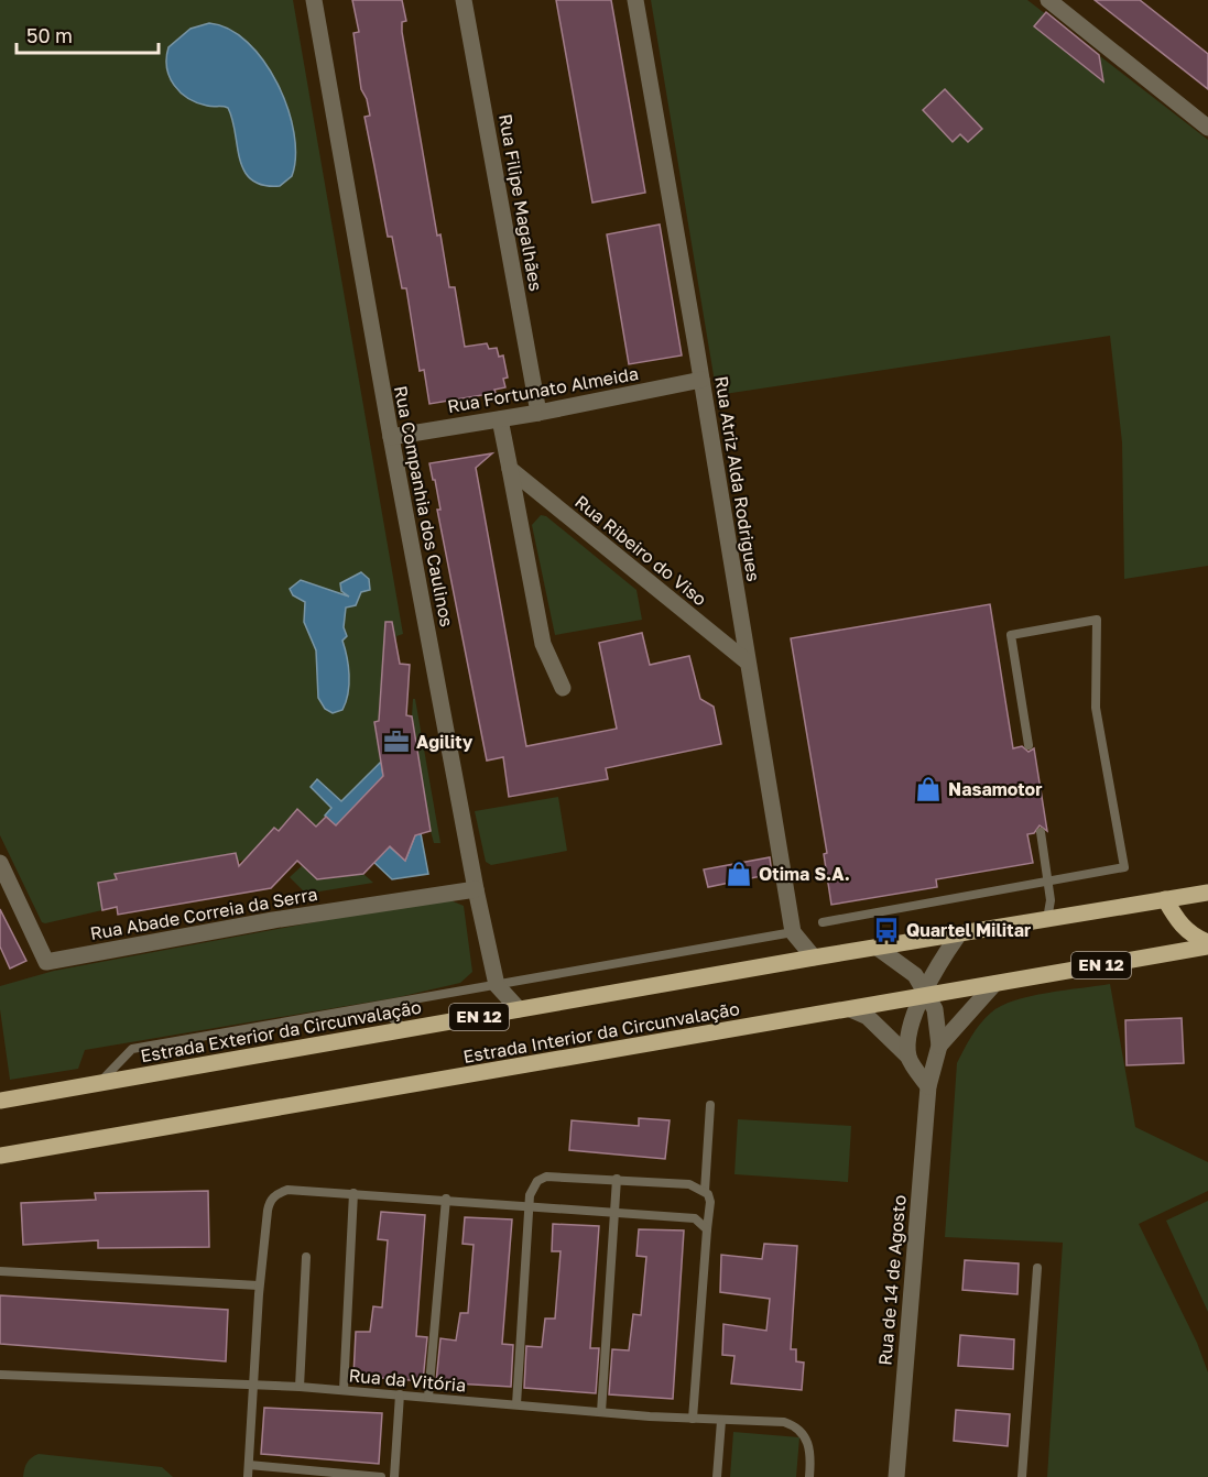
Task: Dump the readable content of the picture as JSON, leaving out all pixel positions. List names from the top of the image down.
{
  "streets": {
    "main road": ["EN 12", "Estrada Exterior da Circunvalação", "Estrada Interior da Circunvalação"],
    "street": [
      "Rua Filipe Magalhães",
      "Rua Fortunato Almeida",
      "Rua Atriz Alda Rodrigues",
      "Rua Companhia dos Caulinos",
      "Rua Ribeiro do Viso",
      "Rua Abade Correia da Serra",
      "Rua de 14 de Agosto"
    ],
    "lane": ["Rua da Vitória"]
  },
  "crossings": [
    ["Rua Filipe Magalhães", "Rua Fortunato Almeida"],
    ["Rua Fortunato Almeida", "Rua Atriz Alda Rodrigues"],
    ["Rua Fortunato Almeida", "Rua Companhia dos Caulinos"],
    ["Rua Atriz Alda Rodrigues", "Rua Ribeiro do Viso"],
    ["Rua Atriz Alda Rodrigues", "Estrada Exterior da Circunvalação"],
    ["Rua Companhia dos Caulinos", "Rua Abade Correia da Serra"],
    ["Rua Companhia dos Caulinos", "Estrada Exterior da Circunvalação"],
    ["Estrada Exterior da Circunvalação", "Rua de 14 de Agosto"],
    ["Estrada Interior da Circunvalação", "Rua de 14 de Agosto"]
  ],
  "places": {
    "office": ["Agility"],
    "shop": ["Nasamotor", "Otima S.A."],
    "bus stop": ["Quartel Militar"]
  },
  "scale_bar": "50 m"
}
